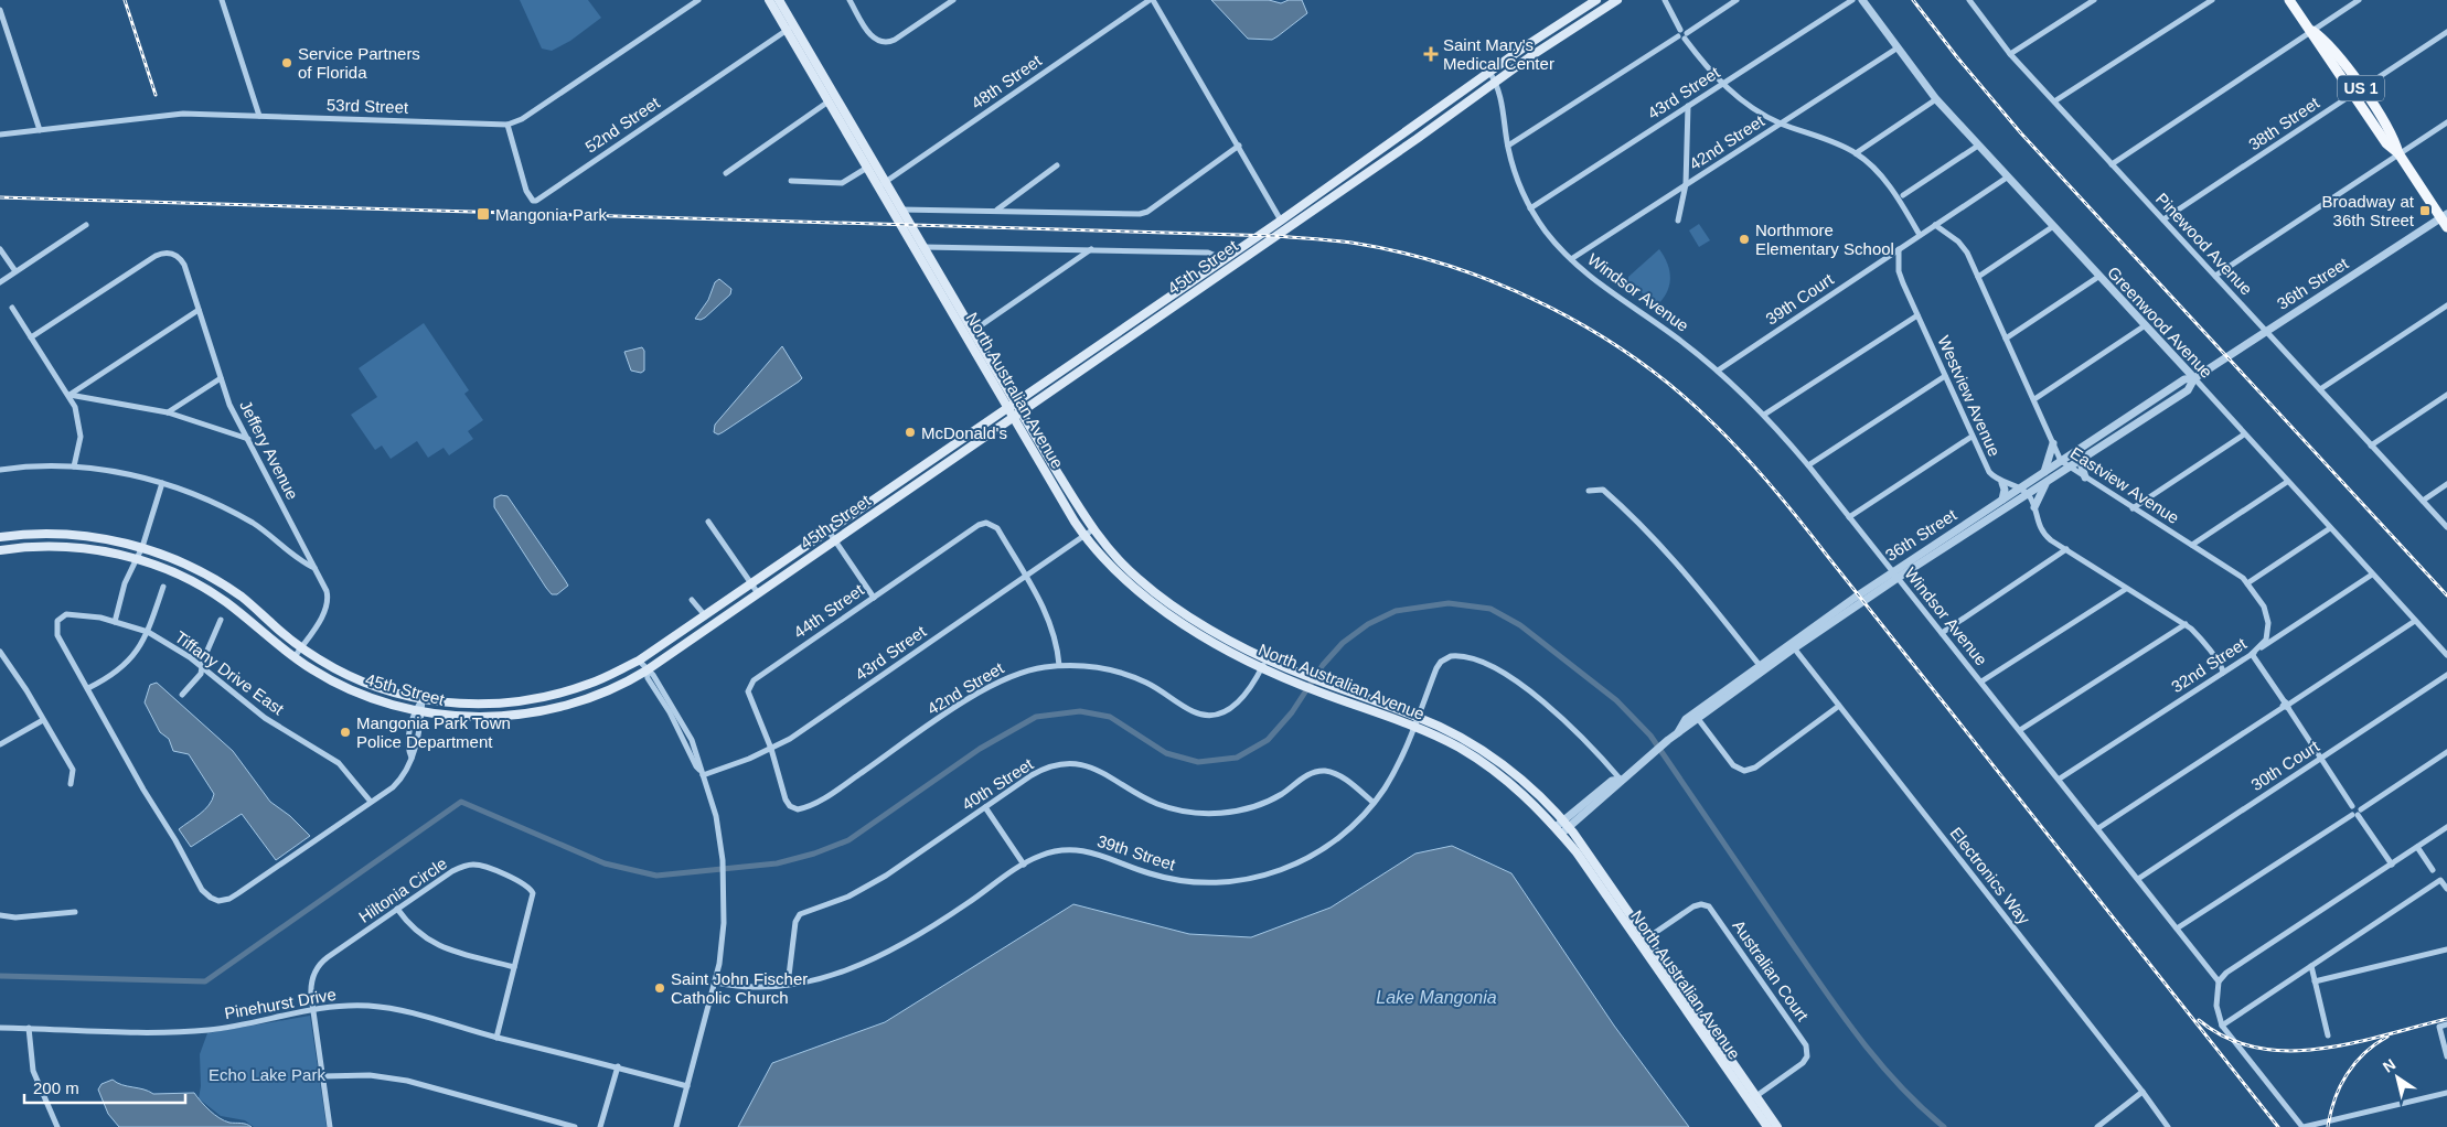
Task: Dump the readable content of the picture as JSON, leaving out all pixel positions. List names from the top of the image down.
{
  "streets": {
    "main road": ["US 1", "45th Street", "North Australian Avenue"],
    "street": [
      "48th Street",
      "43rd Street",
      "53rd Street",
      "38th Street",
      "52nd Street",
      "42nd Street",
      "Pinewood Avenue",
      "36th Street",
      "Windsor Avenue",
      "39th Court",
      "Greenwood Avenue",
      "Westview Avenue",
      "Jeffery Avenue",
      "Eastview Avenue",
      "44th Street",
      "32nd Street",
      "Tiffany Drive East",
      "30th Court",
      "40th Street",
      "39th Street",
      "Electronics Way",
      "Hiltonia Circle",
      "Australian Court",
      "Pinehurst Drive"
    ]
  },
  "crossings": [
    ["48th Street", "North Australian Avenue"],
    ["US 1", "38th Street"],
    ["US 1", "36th Street"],
    ["43rd Street", "42nd Street"],
    ["43rd Street", "Windsor Avenue"],
    ["43rd Street", "North Australian Avenue"],
    ["43rd Street", "44th Street"],
    ["53rd Street", "52nd Street"],
    ["38th Street", "Pinewood Avenue"],
    ["52nd Street", "North Australian Avenue"],
    ["42nd Street", "Windsor Avenue"],
    ["42nd Street", "Greenwood Avenue"],
    ["42nd Street", "North Australian Avenue"],
    ["42nd Street", "44th Street"],
    ["Pinewood Avenue", "36th Street"],
    ["45th Street", "Windsor Avenue"],
    ["45th Street", "North Australian Avenue"],
    ["45th Street", "Jeffery Avenue"],
    ["36th Street", "Windsor Avenue"],
    ["36th Street", "Greenwood Avenue"],
    ["36th Street", "North Australian Avenue"],
    ["36th Street", "Eastview Avenue"],
    ["36th Street", "Electronics Way"],
    ["Windsor Avenue", "39th Court"],
    ["Windsor Avenue", "32nd Street"],
    ["Windsor Avenue", "30th Court"],
    ["39th Court", "Greenwood Avenue"],
    ["39th Court", "Westview Avenue"],
    ["39th Court", "Eastview Avenue"],
    ["Greenwood Avenue", "32nd Street"],
    ["North Australian Avenue", "39th Street"],
    ["North Australian Avenue", "Australian Court"],
    ["Eastview Avenue", "32nd Street"],
    ["40th Street", "39th Street"],
    ["Hiltonia Circle", "Pinehurst Drive"]
  ],
  "water": ["Lake Mangonia"],
  "parks": ["Echo Lake Park"],
  "places": {
    "health": ["Saint Mary's Medical Center"],
    "other": [
      "Service Partners of Florida",
      "Northmore Elementary School",
      "McDonald's",
      "Mangonia Park Town Police Department",
      "Saint John Fischer Catholic Church"
    ],
    "transit": ["Broadway at 36th Street", "Mangonia Park"]
  },
  "scale_bar": "200 m",
  "north": "top left"
}
